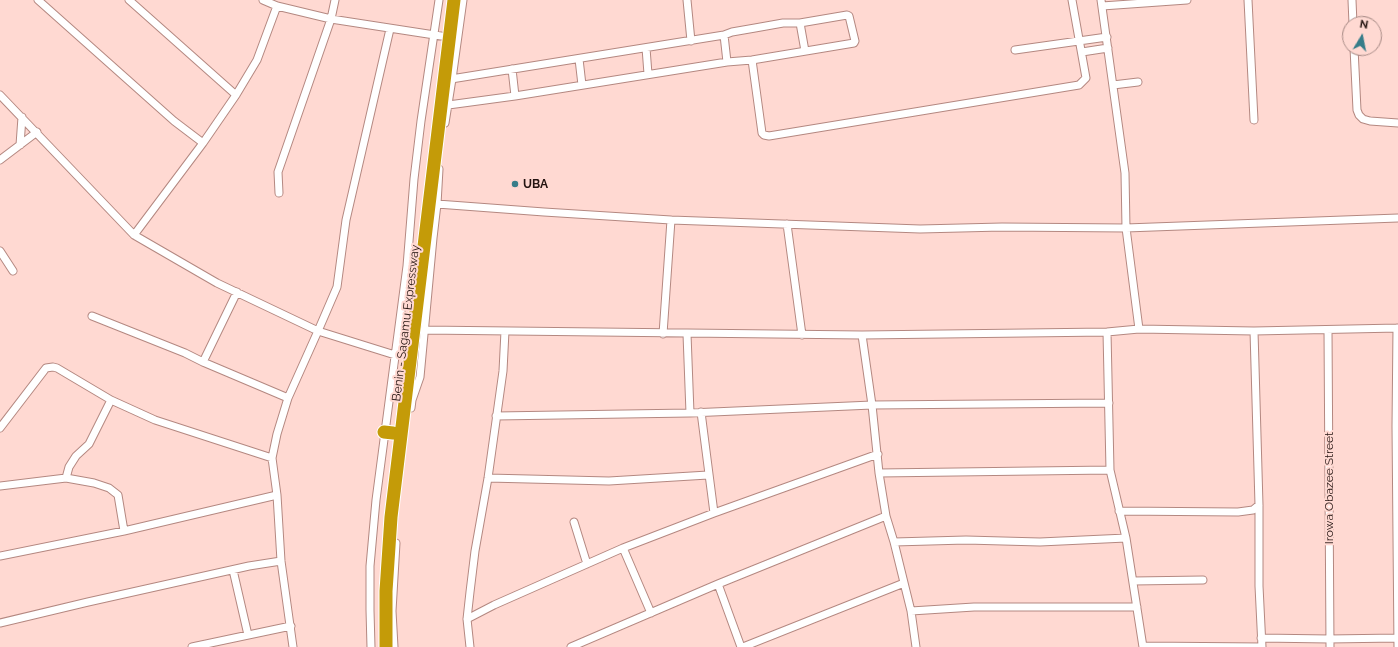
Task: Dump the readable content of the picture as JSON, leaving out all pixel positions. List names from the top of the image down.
{
  "streets": {
    "highway": ["Benin - Sagamu Expressway"],
    "street": ["Irowa Obazee Street"]
  },
  "places": ["UBA"],
  "north": "top"
}
